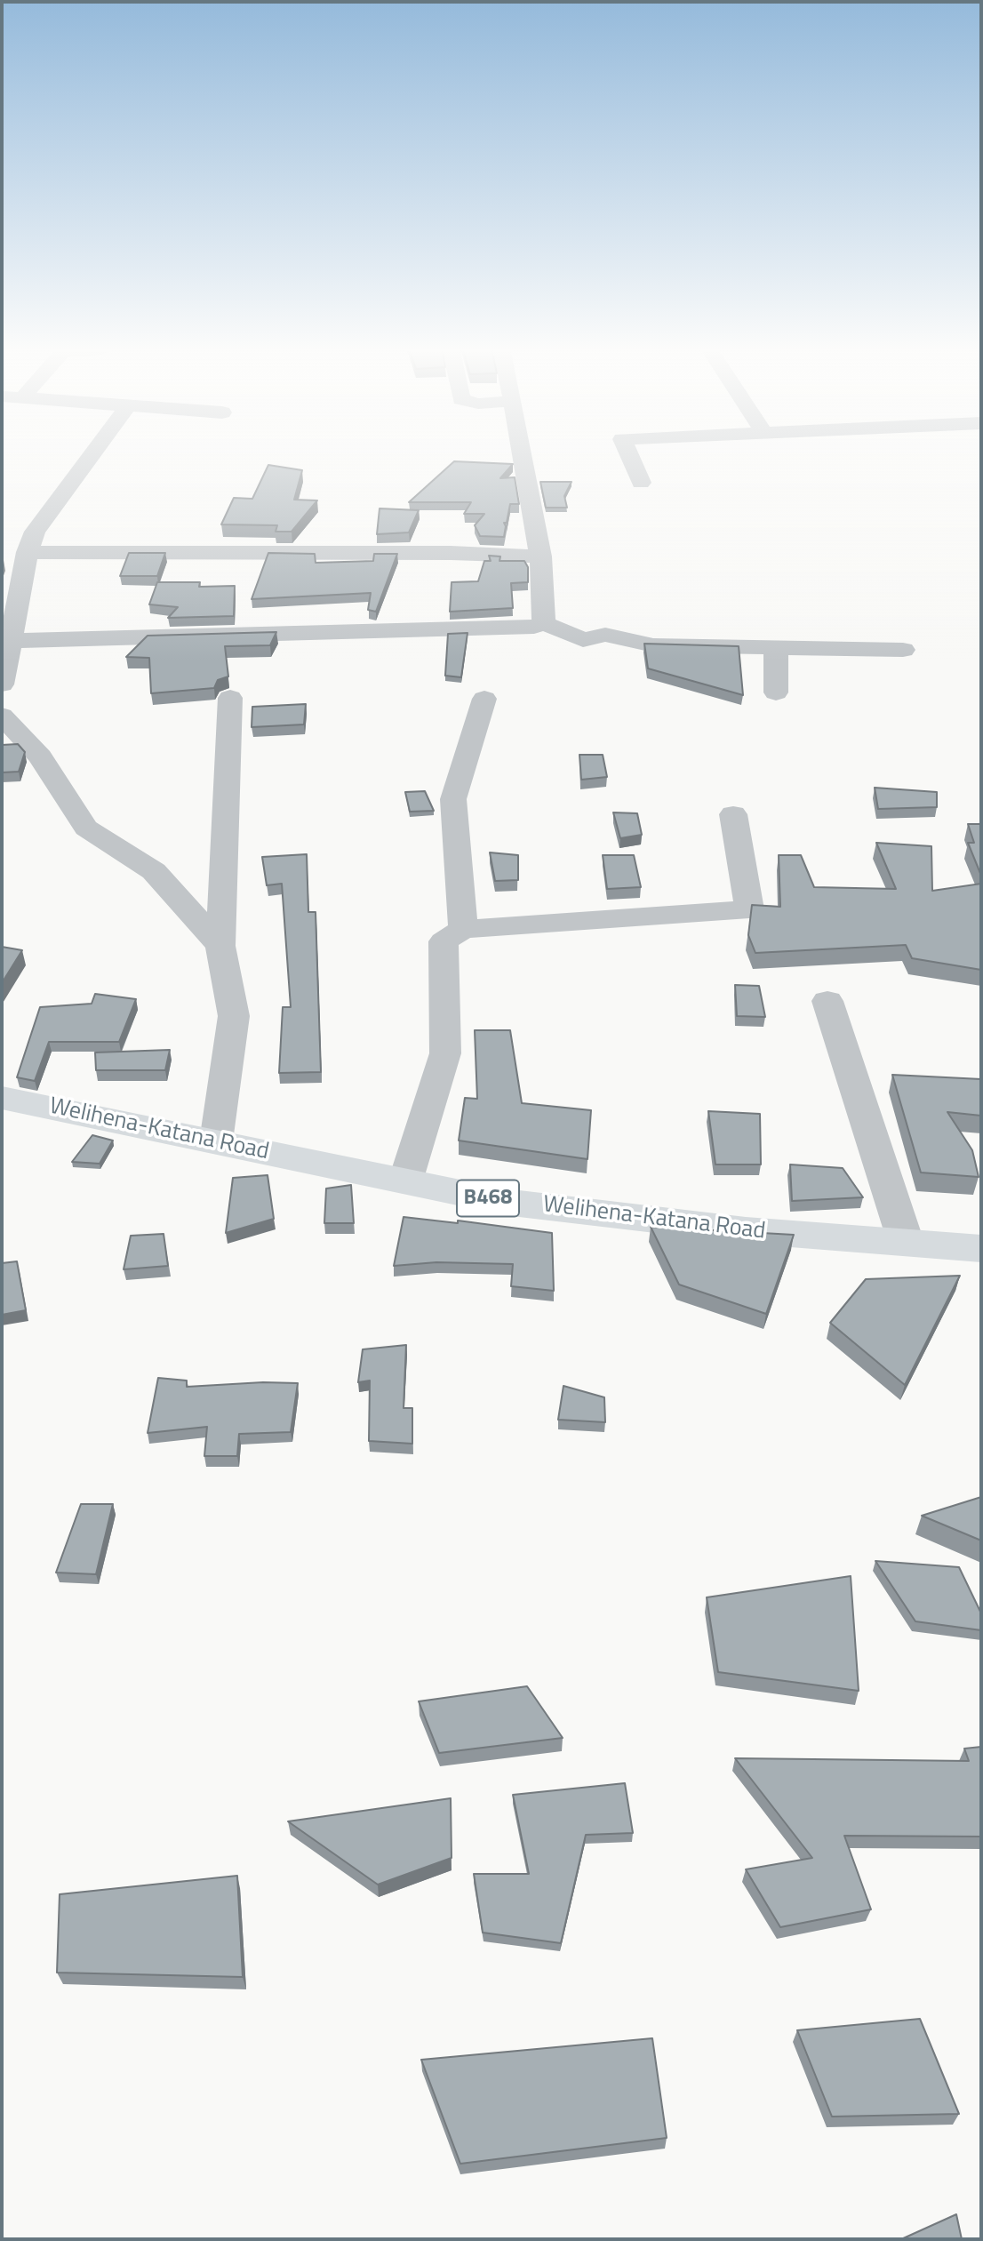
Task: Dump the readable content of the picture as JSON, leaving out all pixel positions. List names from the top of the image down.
{
  "streets": {
    "main road": ["Welihena-Katana Road", "B468"]
  }
}
